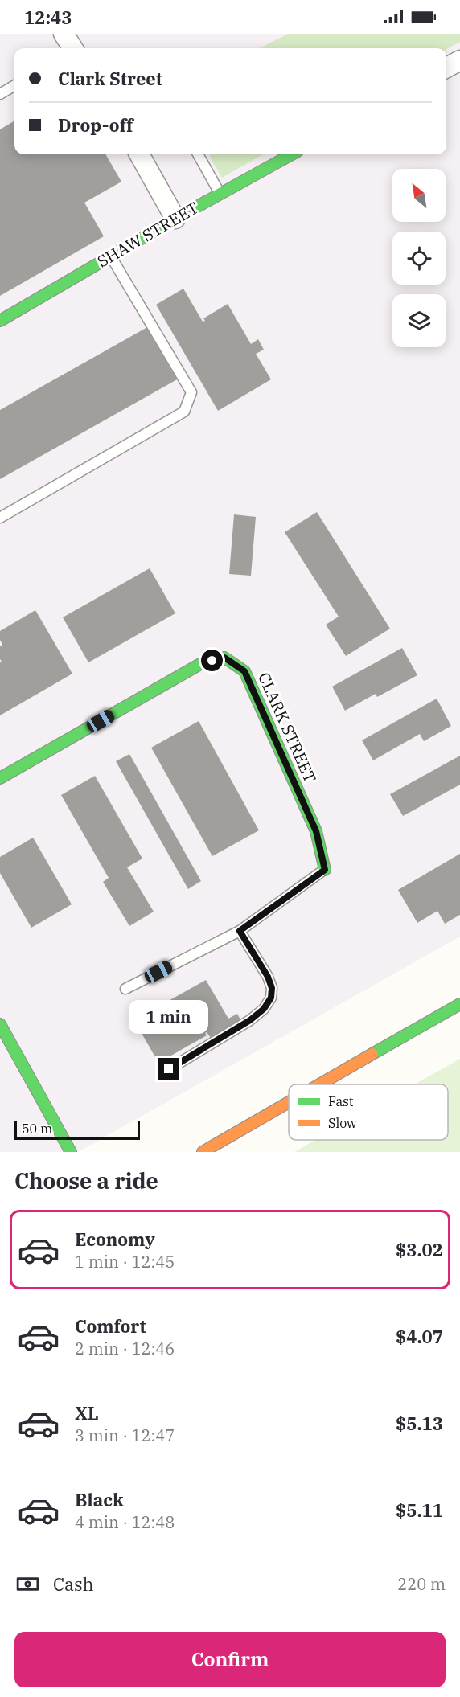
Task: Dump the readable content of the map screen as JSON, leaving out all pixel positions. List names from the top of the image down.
{
  "streets": {
    "street": ["SHAW STREET", "CLARK STREET"]
  },
  "legend": ["Fast", "Slow"],
  "scale_bar": "50 m",
  "north": "top left",
  "page": {
    "status": "12:43",
    "banner": ["Clark Street", "Drop-off"],
    "bubble": "1 min",
    "scale": "50 m",
    "heading": "Choose a ride",
    "list": [
      {
        "name": "Economy",
        "note": "1 min · 12:45",
        "value": "$3.02"
      },
      {
        "name": "Comfort",
        "note": "2 min · 12:46",
        "value": "$4.07"
      },
      {
        "name": "XL",
        "note": "3 min · 12:47",
        "value": "$5.13"
      },
      {
        "name": "Black",
        "note": "4 min · 12:48",
        "value": "$5.11"
      }
    ],
    "pay": ["Cash", "220 m"],
    "buttons": "Confirm"
  }
}
